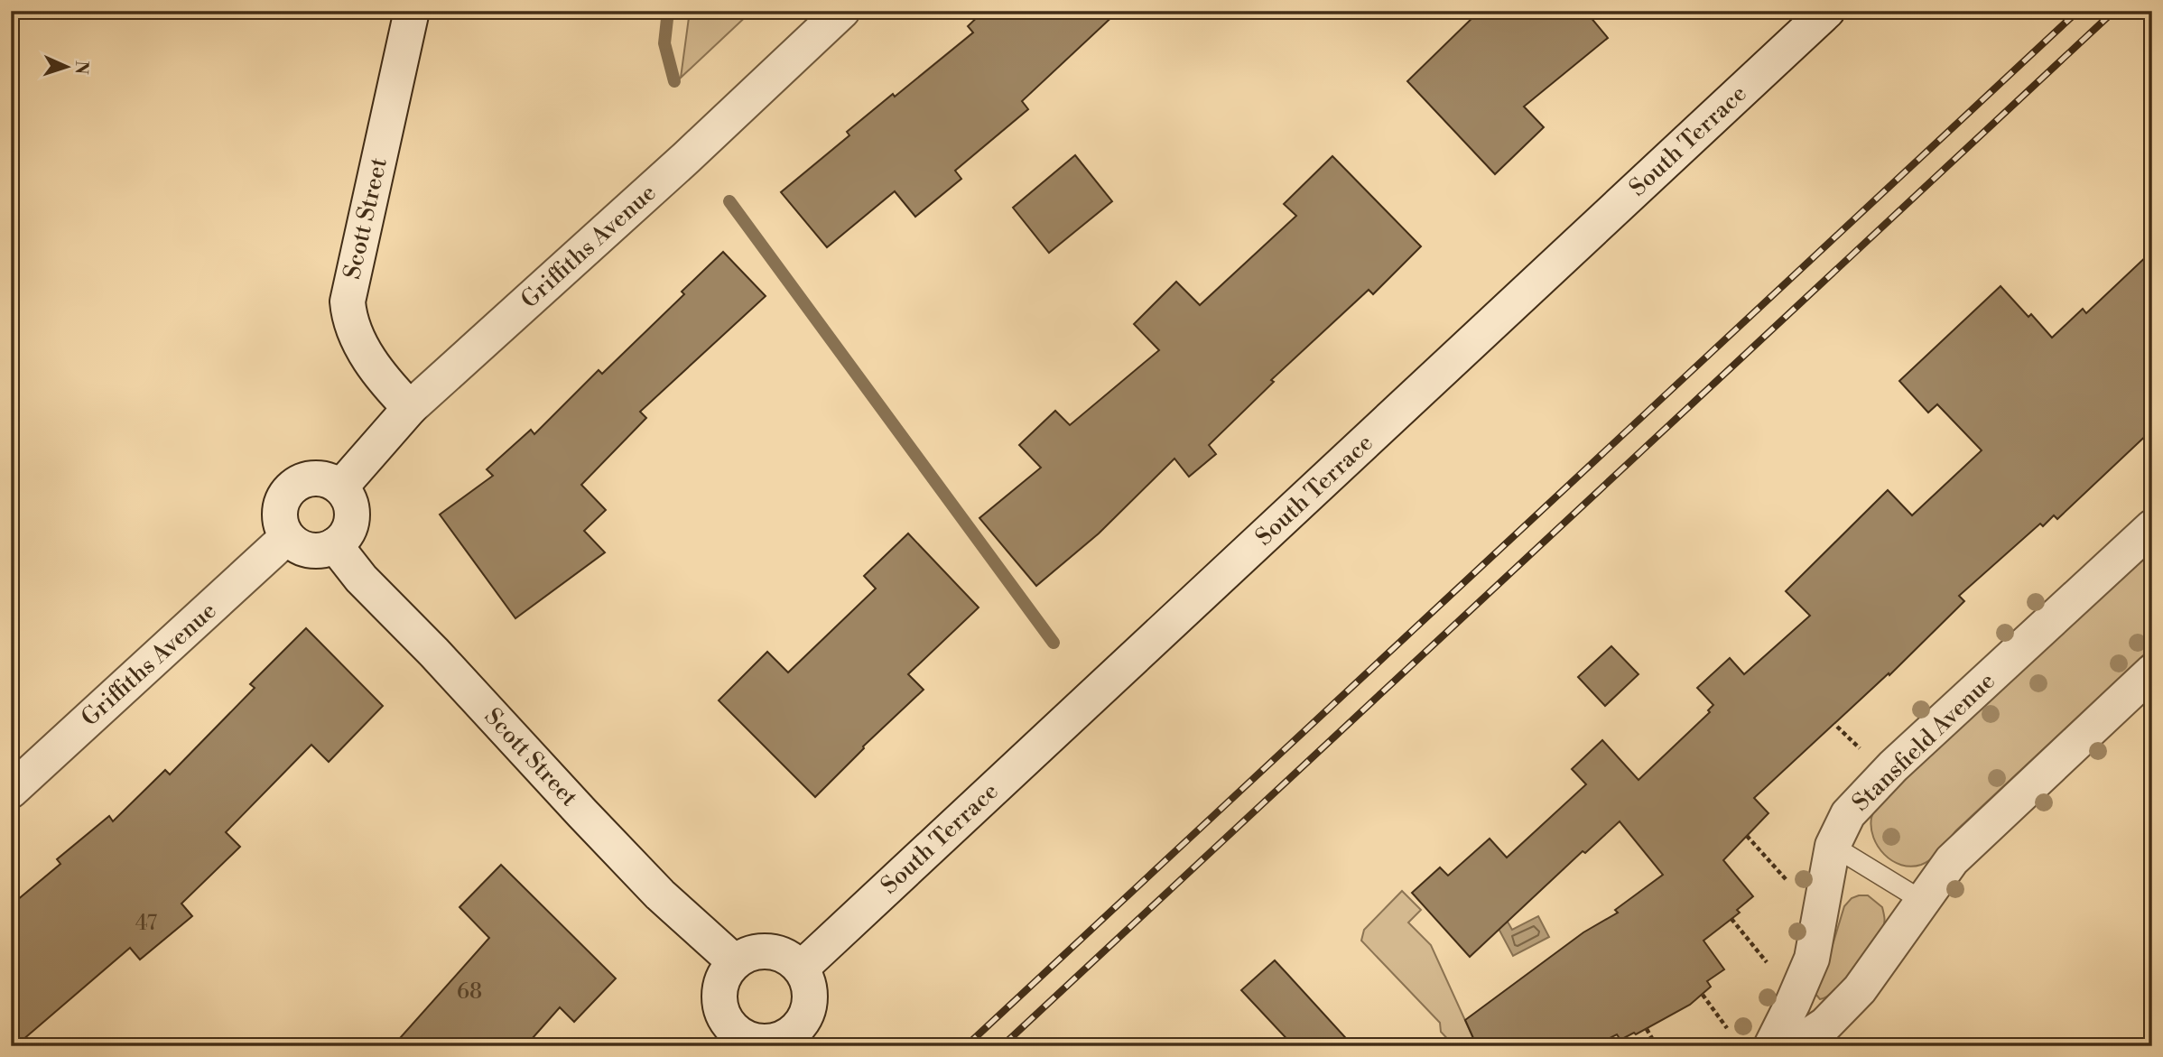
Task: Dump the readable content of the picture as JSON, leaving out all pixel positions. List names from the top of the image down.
{
  "streets": {
    "street": [
      "South Terrace",
      "Scott Street",
      "Griffiths Avenue",
      "Stansfield Avenue"
    ]
  },
  "crossings": [
    ["South Terrace", "Scott Street"],
    ["Scott Street", "Griffiths Avenue"]
  ],
  "house_numbers": ["47", "68"],
  "north": "right"
}
